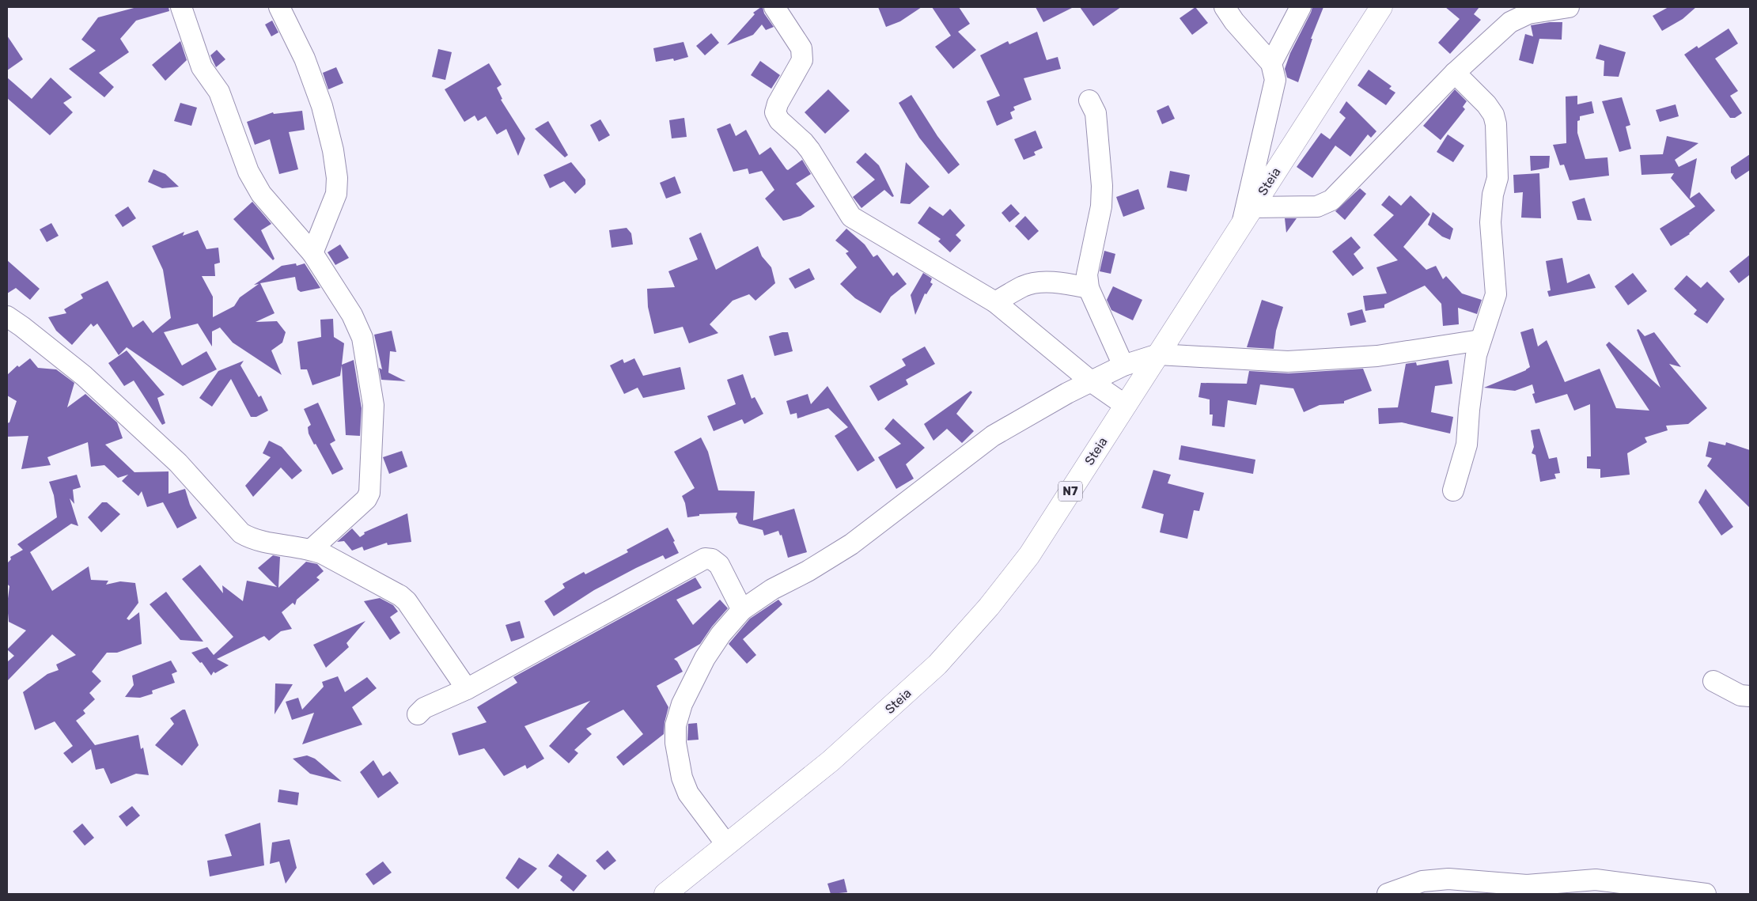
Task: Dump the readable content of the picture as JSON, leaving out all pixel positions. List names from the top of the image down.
{
  "streets": {
    "main road": ["Steia", "N7"]
  }
}
